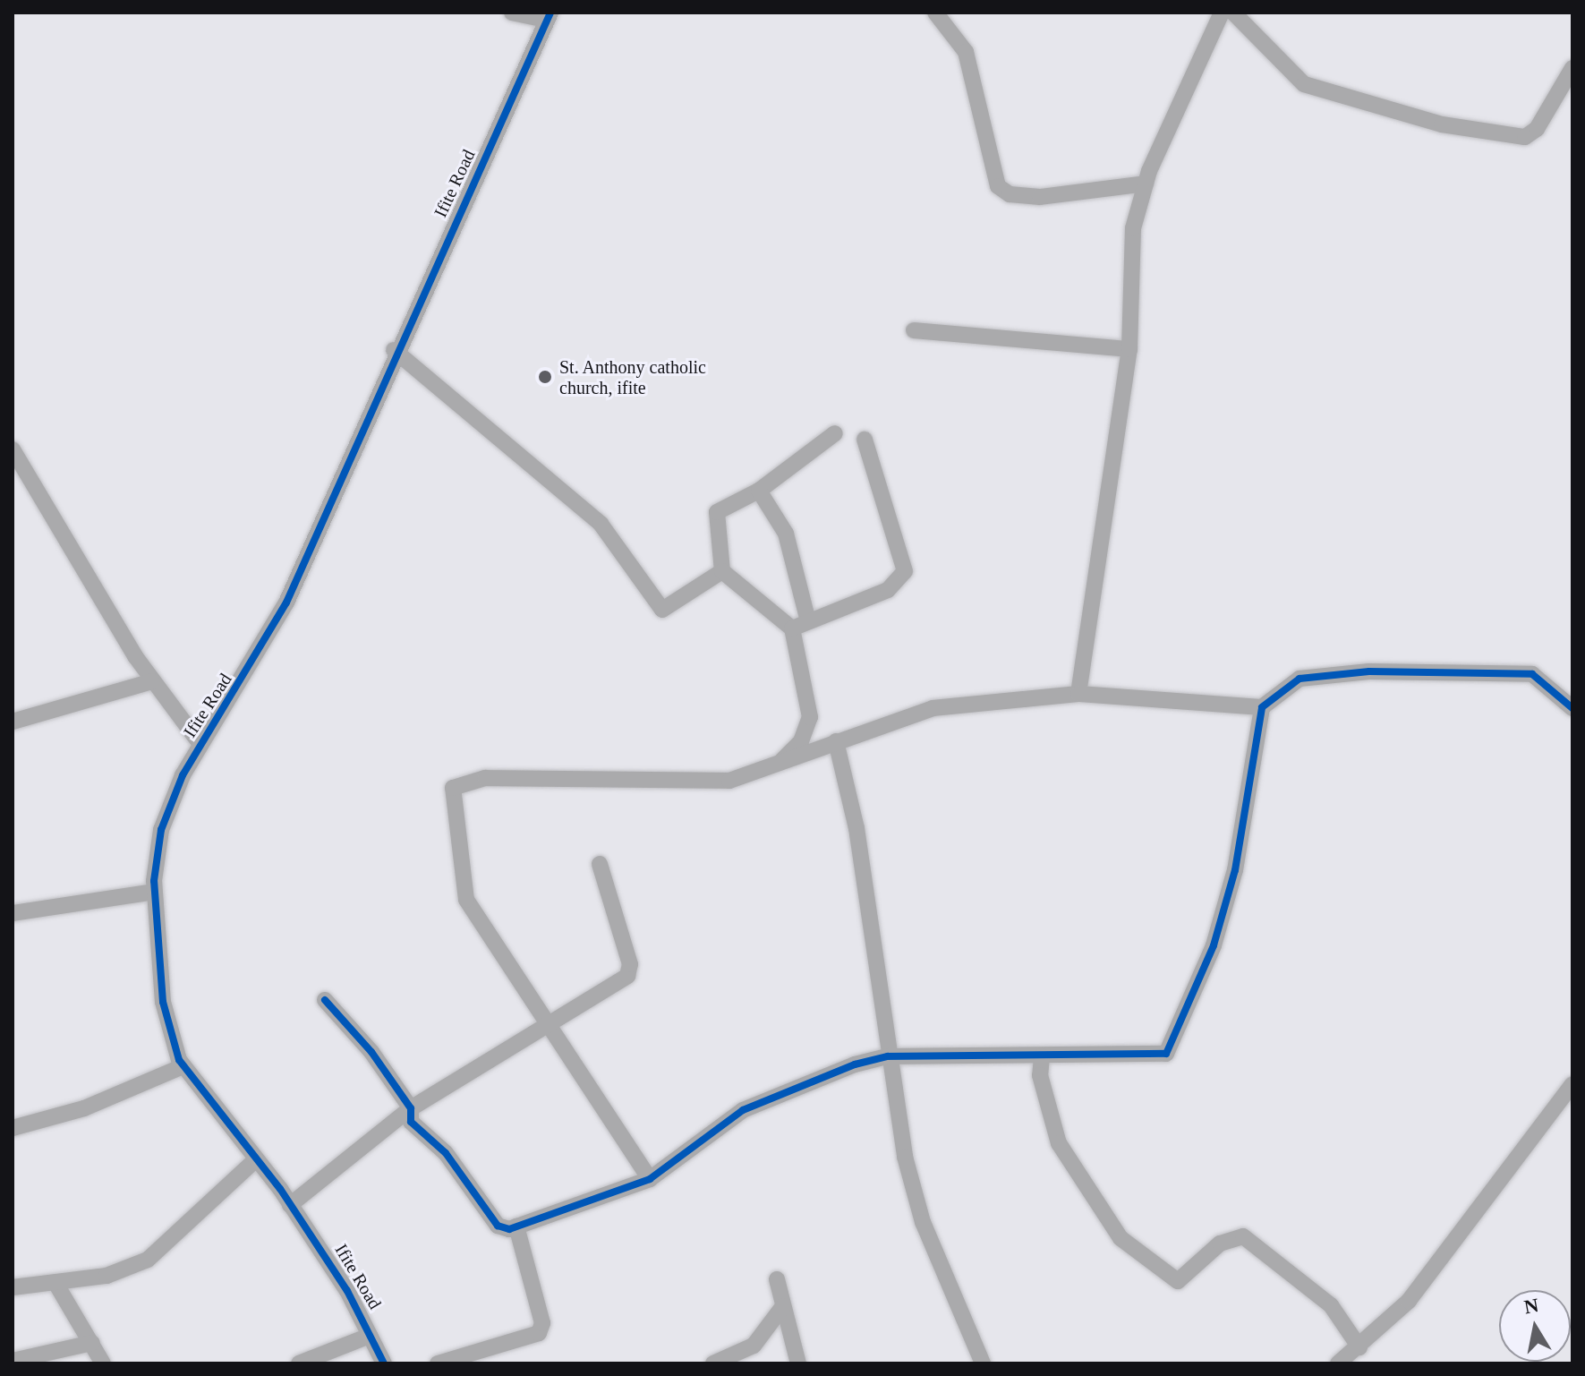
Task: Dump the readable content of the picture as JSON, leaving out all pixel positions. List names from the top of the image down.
{
  "streets": {
    "street": ["Ifite Road"]
  },
  "places": ["St. Anthony catholic church, ifite"],
  "north": "top"
}
